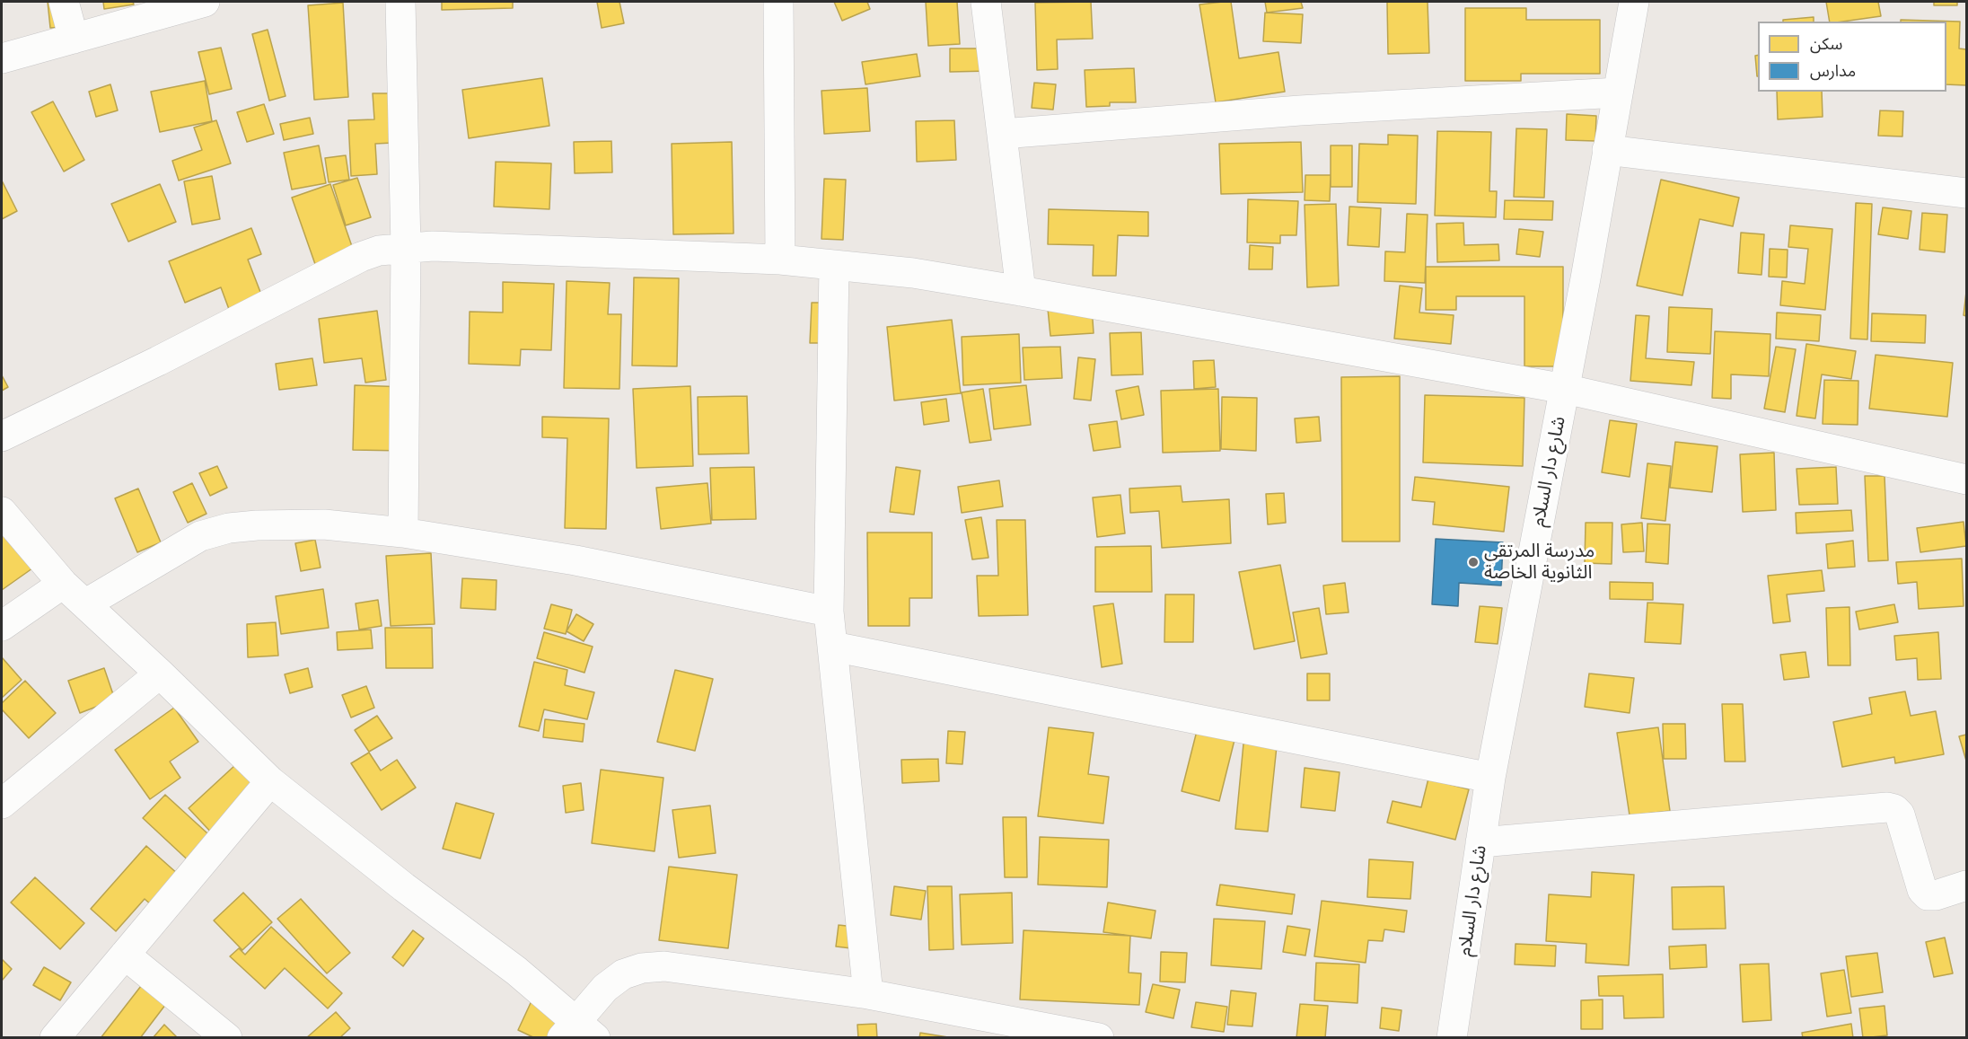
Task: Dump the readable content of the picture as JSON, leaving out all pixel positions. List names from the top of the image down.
{
  "streets": {
    "street": ["شارع دار السلام"]
  },
  "places": ["مدرسة المرتقي الثانوية الخاصة"],
  "legend": ["سكن", "مدارس"]
}
